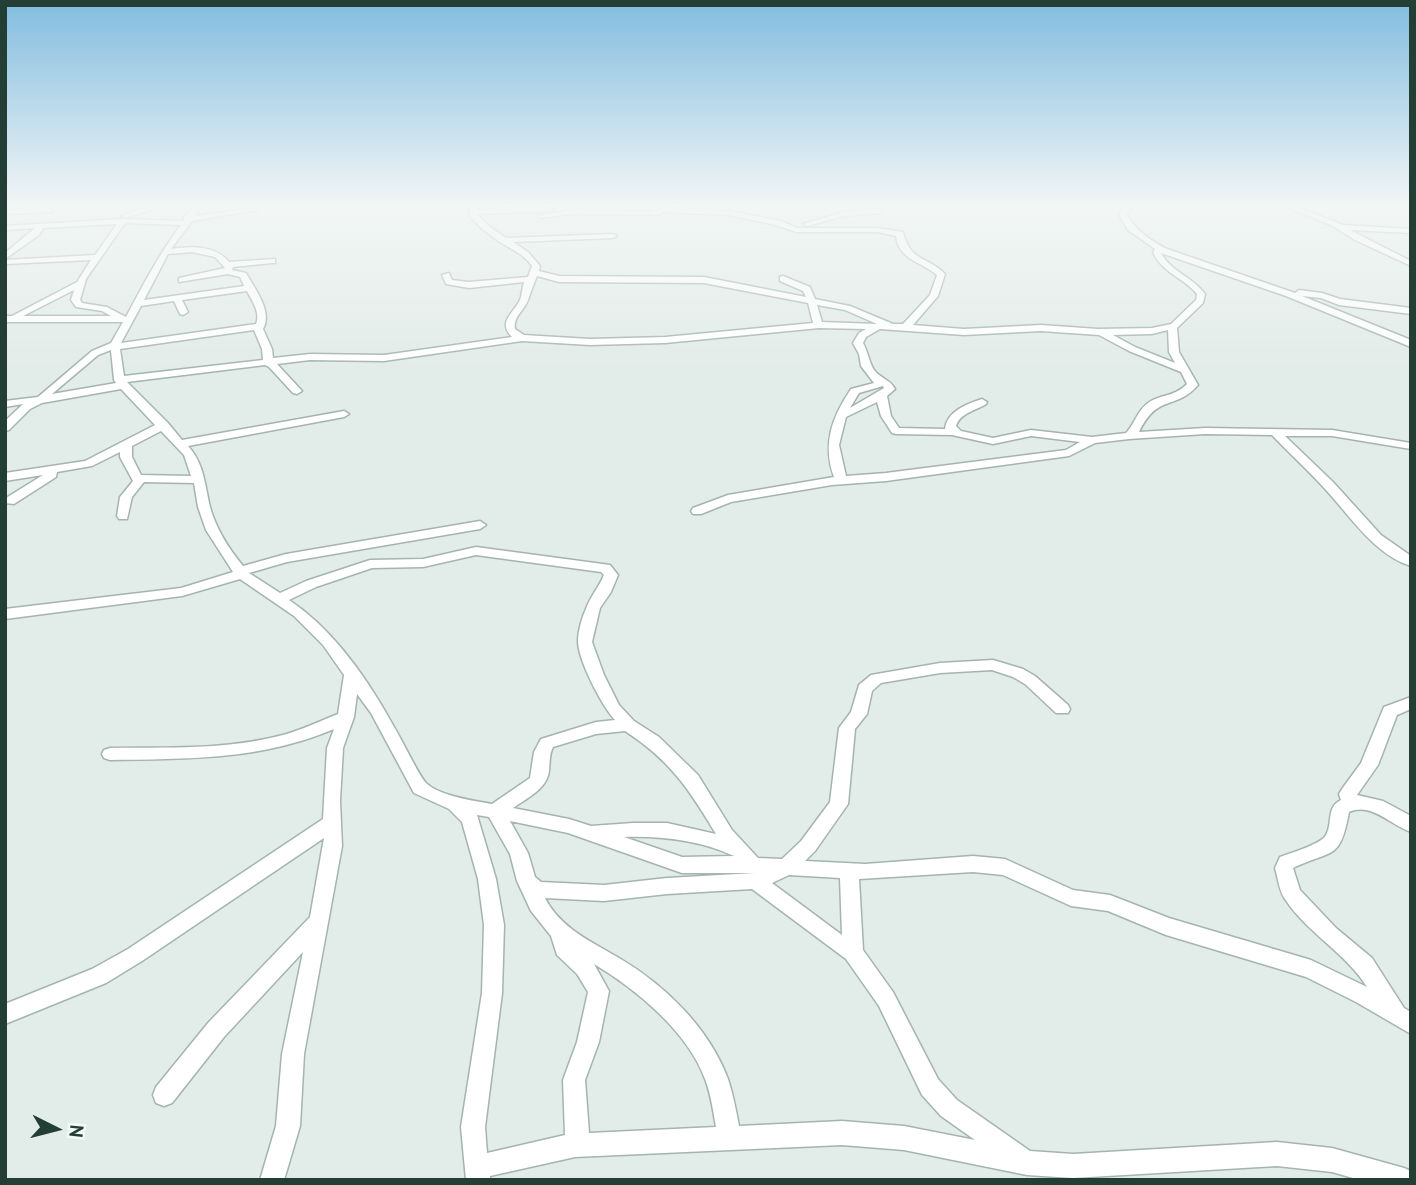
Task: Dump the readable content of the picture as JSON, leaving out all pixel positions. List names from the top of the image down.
{
  "north": "right"
}
